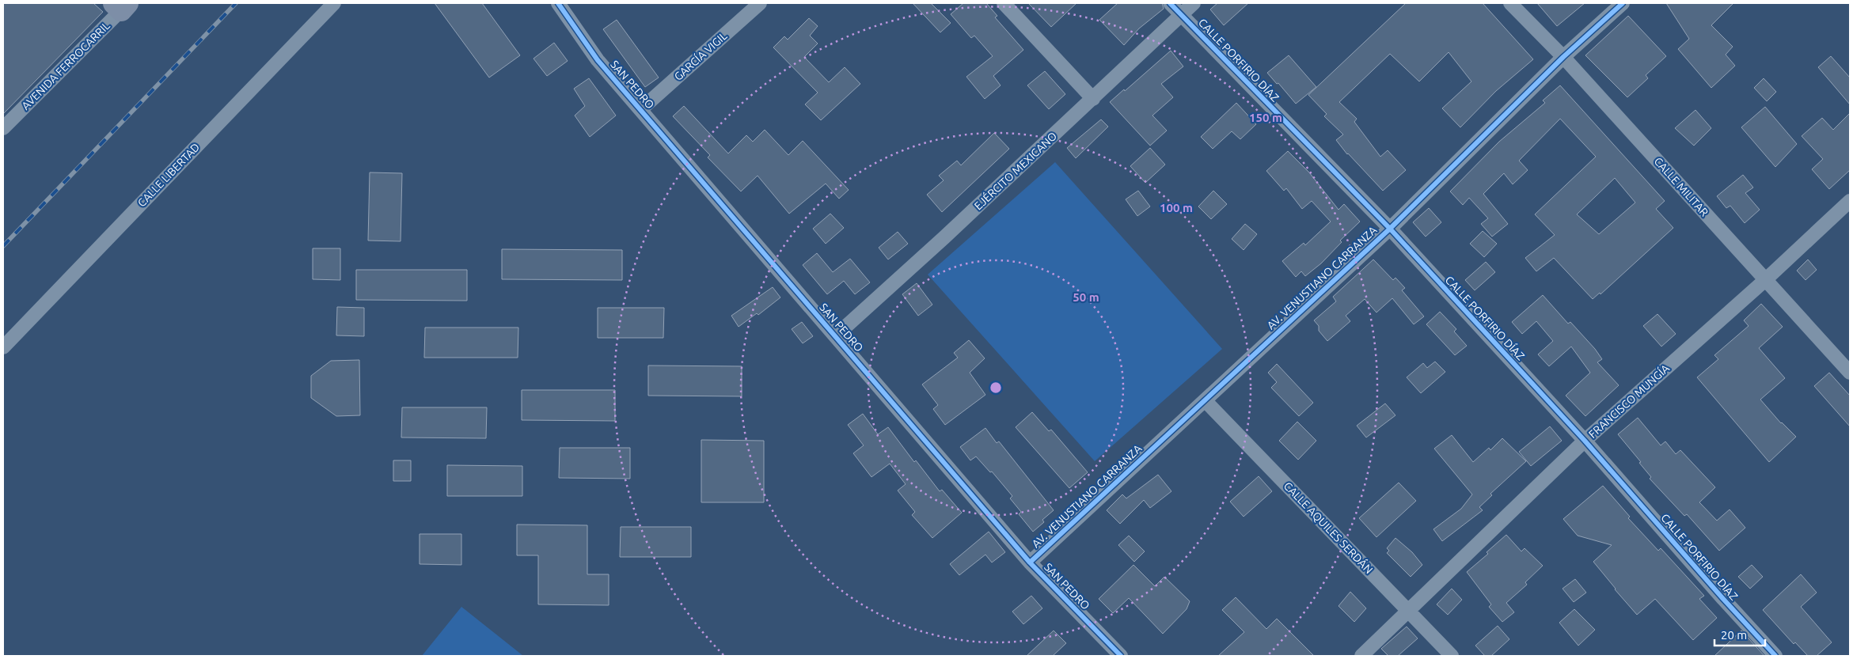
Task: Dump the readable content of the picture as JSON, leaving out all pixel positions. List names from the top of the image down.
{
  "streets": {
    "street": [
      "GARCÍA VIGIL",
      "CALLE PORFIRIO DÍAZ",
      "AVENIDA FERROCARRIL",
      "SAN PEDRO",
      "EJÉRCITO MEXICANO",
      "CALLE LIBERTAD",
      "CALLE MILITAR",
      "AV. VENUSTIANO CARRANZA",
      "FRANCISCO MUNGÍA",
      "CALLE AQUILES SERDÁN"
    ]
  },
  "crossings": [
    ["GARCÍA VIGIL", "SAN PEDRO"],
    ["CALLE PORFIRIO DÍAZ", "EJÉRCITO MEXICANO"],
    ["CALLE PORFIRIO DÍAZ", "AV. VENUSTIANO CARRANZA"],
    ["CALLE PORFIRIO DÍAZ", "FRANCISCO MUNGÍA"],
    ["SAN PEDRO", "EJÉRCITO MEXICANO"],
    ["SAN PEDRO", "AV. VENUSTIANO CARRANZA"],
    ["CALLE MILITAR", "AV. VENUSTIANO CARRANZA"],
    ["CALLE MILITAR", "FRANCISCO MUNGÍA"],
    ["AV. VENUSTIANO CARRANZA", "CALLE AQUILES SERDÁN"],
    ["FRANCISCO MUNGÍA", "CALLE AQUILES SERDÁN"]
  ],
  "scale_bar": "20 m",
  "rings": ["150 m", "100 m", "50 m"]
}
